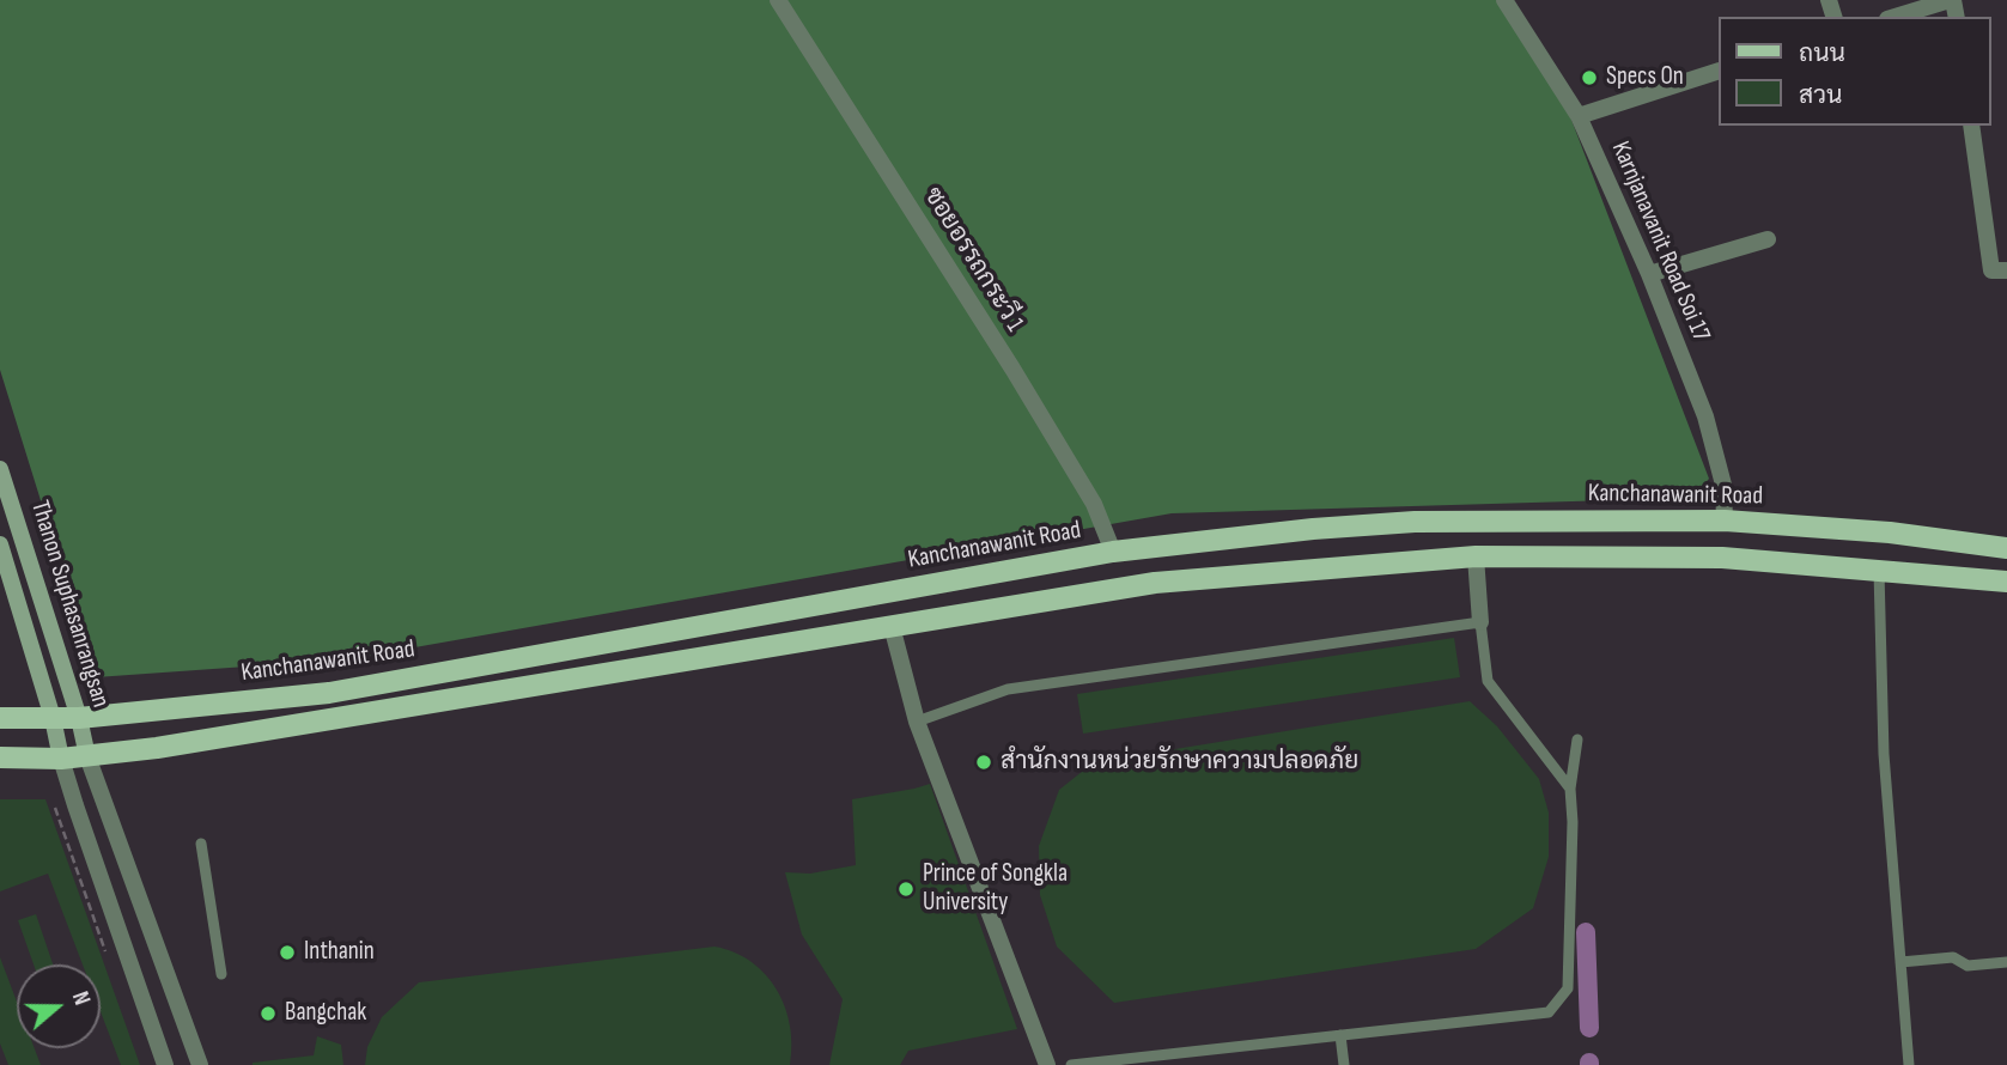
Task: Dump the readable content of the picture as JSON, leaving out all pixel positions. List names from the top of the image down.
{
  "streets": {
    "main road": ["Kanchanawanit Road"],
    "street": ["Karnjanavanit Road Soi 17", "ซอยอรรถกระวี 1", "Thanon Suphasanrangsan"]
  },
  "crossings": [
    ["Karnjanavanit Road Soi 17", "Kanchanawanit Road"],
    ["ซอยอรรถกระวี 1", "Kanchanawanit Road"],
    ["Kanchanawanit Road", "Thanon Suphasanrangsan"]
  ],
  "places": [
    "Specs On",
    "สำนักงานหน่วยรักษาความปลอดภัย",
    "Prince of Songkla University",
    "Inthanin",
    "Bangchak"
  ],
  "legend": ["ถนน", "สวน"],
  "north": "right"
}
